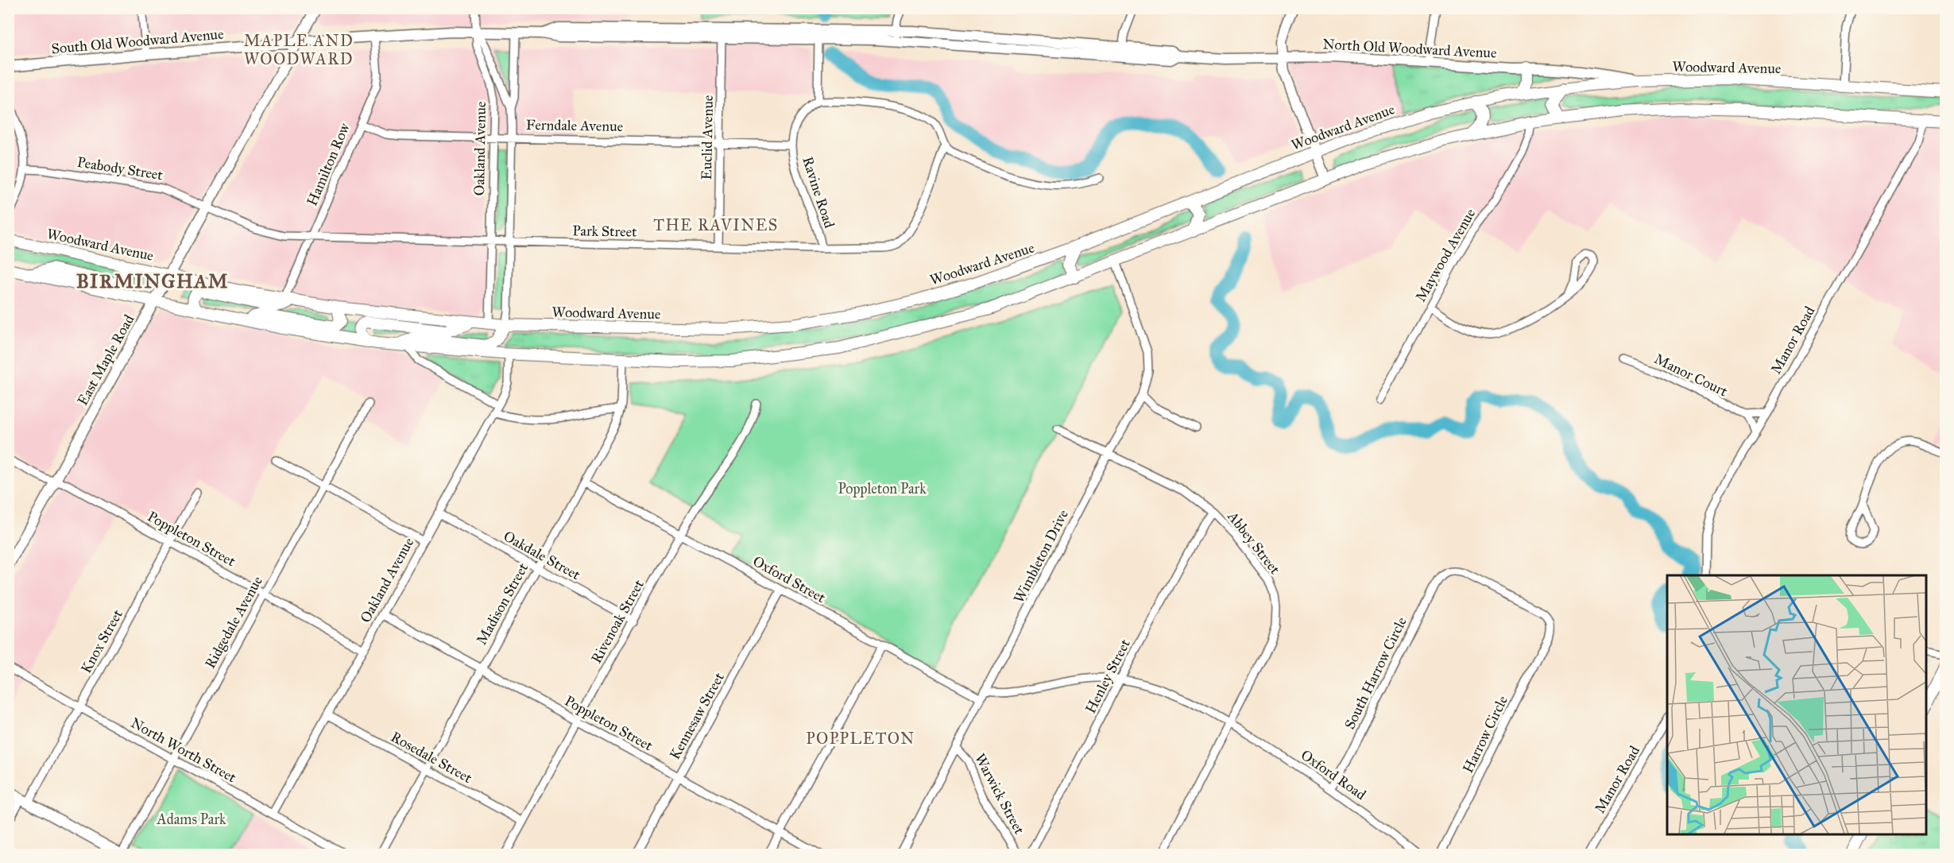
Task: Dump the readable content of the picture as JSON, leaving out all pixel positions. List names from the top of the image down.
{
  "streets": {
    "main road": ["Woodward Avenue"],
    "street": [
      "South Old Woodward Avenue",
      "North Old Woodward Avenue",
      "Ferndale Avenue",
      "Euclid Avenue",
      "Oakland Avenue",
      "Hamilton Row",
      "Peabody Street",
      "Ravine Road",
      "Park Street",
      "Maywood Avenue",
      "Manor Road",
      "East Maple Road",
      "Manor Court",
      "Poppleton Street",
      "Abbey Street",
      "Oakdale Street",
      "Wimbleton Drive",
      "Oxford Street",
      "Madison Street",
      "Rivenoak Street",
      "Ridgedale Avenue",
      "Knox Street",
      "South Harrow Circle",
      "Henley Street",
      "Kennesaw Street",
      "Harrow Circle",
      "North Worth Street",
      "Rosedale Street",
      "Oxford Road",
      "Warwick Street"
    ]
  },
  "crossings": [
    ["South Old Woodward Avenue", "North Old Woodward Avenue"],
    ["South Old Woodward Avenue", "East Maple Road"],
    ["North Old Woodward Avenue", "Woodward Avenue"],
    ["North Old Woodward Avenue", "Euclid Avenue"],
    ["North Old Woodward Avenue", "Oakland Avenue"],
    ["North Old Woodward Avenue", "Hamilton Row"],
    ["North Old Woodward Avenue", "East Maple Road"],
    ["Woodward Avenue", "Oakland Avenue"],
    ["Woodward Avenue", "Hamilton Row"],
    ["Woodward Avenue", "East Maple Road"],
    ["Ferndale Avenue", "Euclid Avenue"],
    ["Ferndale Avenue", "Oakland Avenue"],
    ["Ferndale Avenue", "Hamilton Row"],
    ["Ferndale Avenue", "Ravine Road"],
    ["Ferndale Avenue", "Park Street"],
    ["Euclid Avenue", "Park Street"],
    ["Oakland Avenue", "Park Street"],
    ["Oakland Avenue", "Poppleton Street"],
    ["Oakland Avenue", "Oakdale Street"],
    ["Oakland Avenue", "North Worth Street"],
    ["Oakland Avenue", "Rosedale Street"],
    ["Hamilton Row", "Park Street"],
    ["Peabody Street", "Park Street"],
    ["Peabody Street", "East Maple Road"],
    ["Ravine Road", "Park Street"],
    ["Park Street", "East Maple Road"],
    ["Manor Road", "Manor Court"],
    ["East Maple Road", "Poppleton Street"],
    ["Poppleton Street", "Madison Street"],
    ["Poppleton Street", "Rivenoak Street"],
    ["Poppleton Street", "Ridgedale Avenue"],
    ["Poppleton Street", "Knox Street"],
    ["Poppleton Street", "Kennesaw Street"],
    ["Abbey Street", "Wimbleton Drive"],
    ["Abbey Street", "Oxford Street"],
    ["Abbey Street", "Henley Street"],
    ["Abbey Street", "Oxford Road"],
    ["Oakdale Street", "Madison Street"],
    ["Oakdale Street", "Rivenoak Street"],
    ["Wimbleton Drive", "Oxford Street"],
    ["Wimbleton Drive", "Warwick Street"],
    ["Oxford Street", "Madison Street"],
    ["Oxford Street", "Rivenoak Street"],
    ["Oxford Street", "Henley Street"],
    ["Oxford Street", "Kennesaw Street"],
    ["Oxford Street", "Oxford Road"],
    ["Madison Street", "Rosedale Street"],
    ["Rivenoak Street", "Rosedale Street"],
    ["Ridgedale Avenue", "North Worth Street"],
    ["Knox Street", "North Worth Street"],
    ["South Harrow Circle", "Harrow Circle"],
    ["South Harrow Circle", "Oxford Road"]
  ],
  "districts": [
    "MAPLE AND WOODWARD",
    "THE RAVINES",
    "BIRMINGHAM",
    "POPPLETON"
  ],
  "parks": ["Poppleton Park", "Adams Park"]
}
